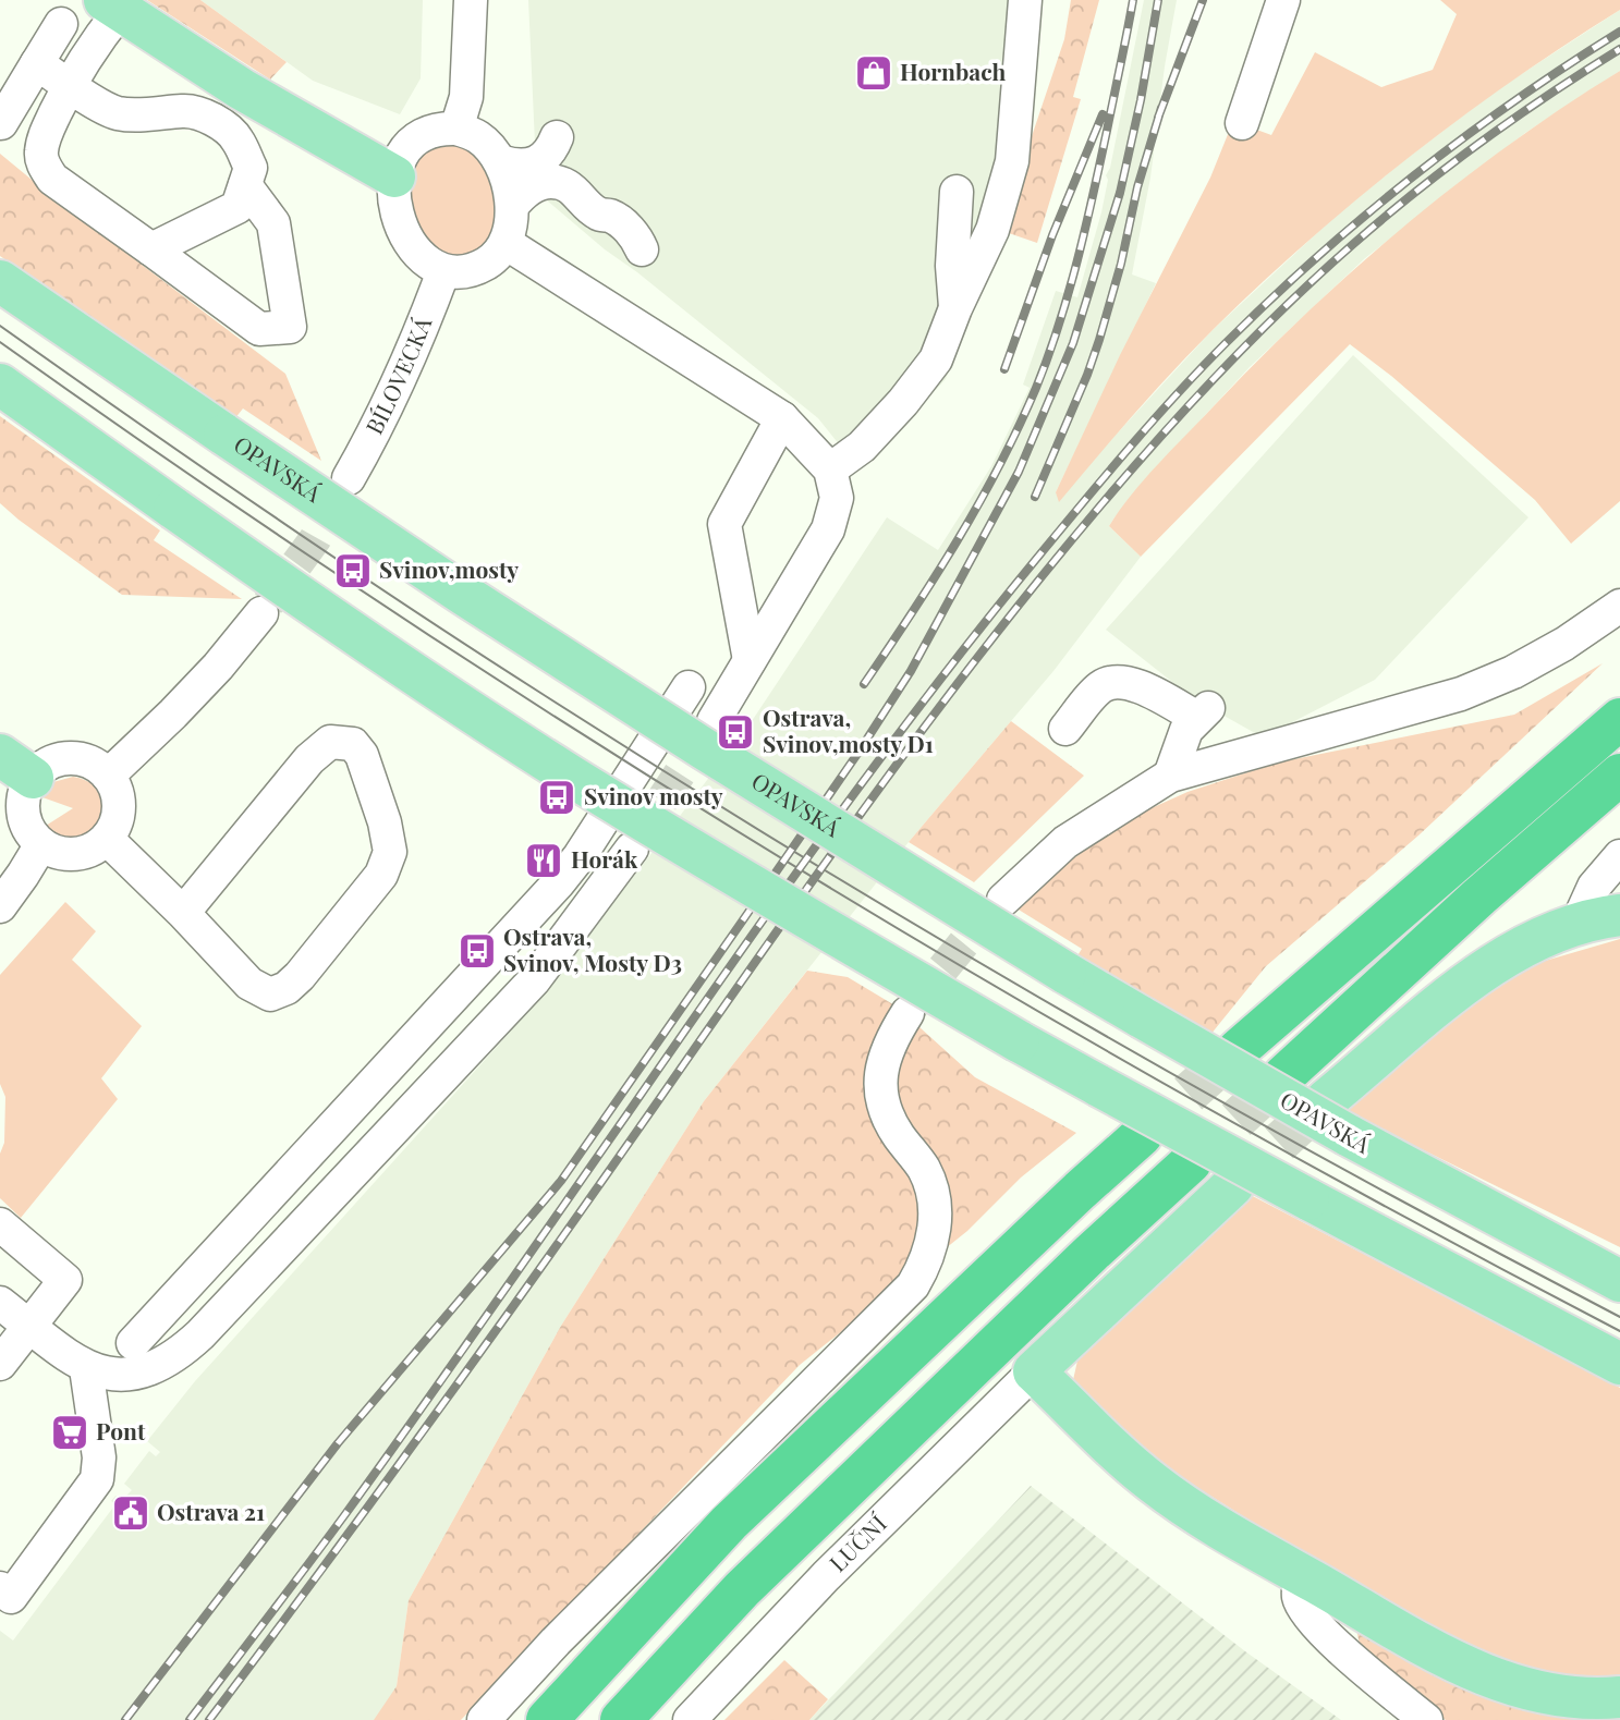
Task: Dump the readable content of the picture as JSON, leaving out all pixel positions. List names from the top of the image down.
{
  "streets": {
    "main road": ["OPAVSKÁ"],
    "street": ["BÍLOVECKÁ", "LUČNÍ"]
  },
  "places": {
    "shop": ["Hornbach"],
    "bus stop": [
      "Svinov,mosty",
      "Ostrava, Svinov,mosty D1",
      "Svinov mosty",
      "Ostrava, Svinov, Mosty D3"
    ],
    "restaurant": ["Horák"],
    "supermarket": ["Pont"],
    "public building": ["Ostrava 21"]
  }
}
